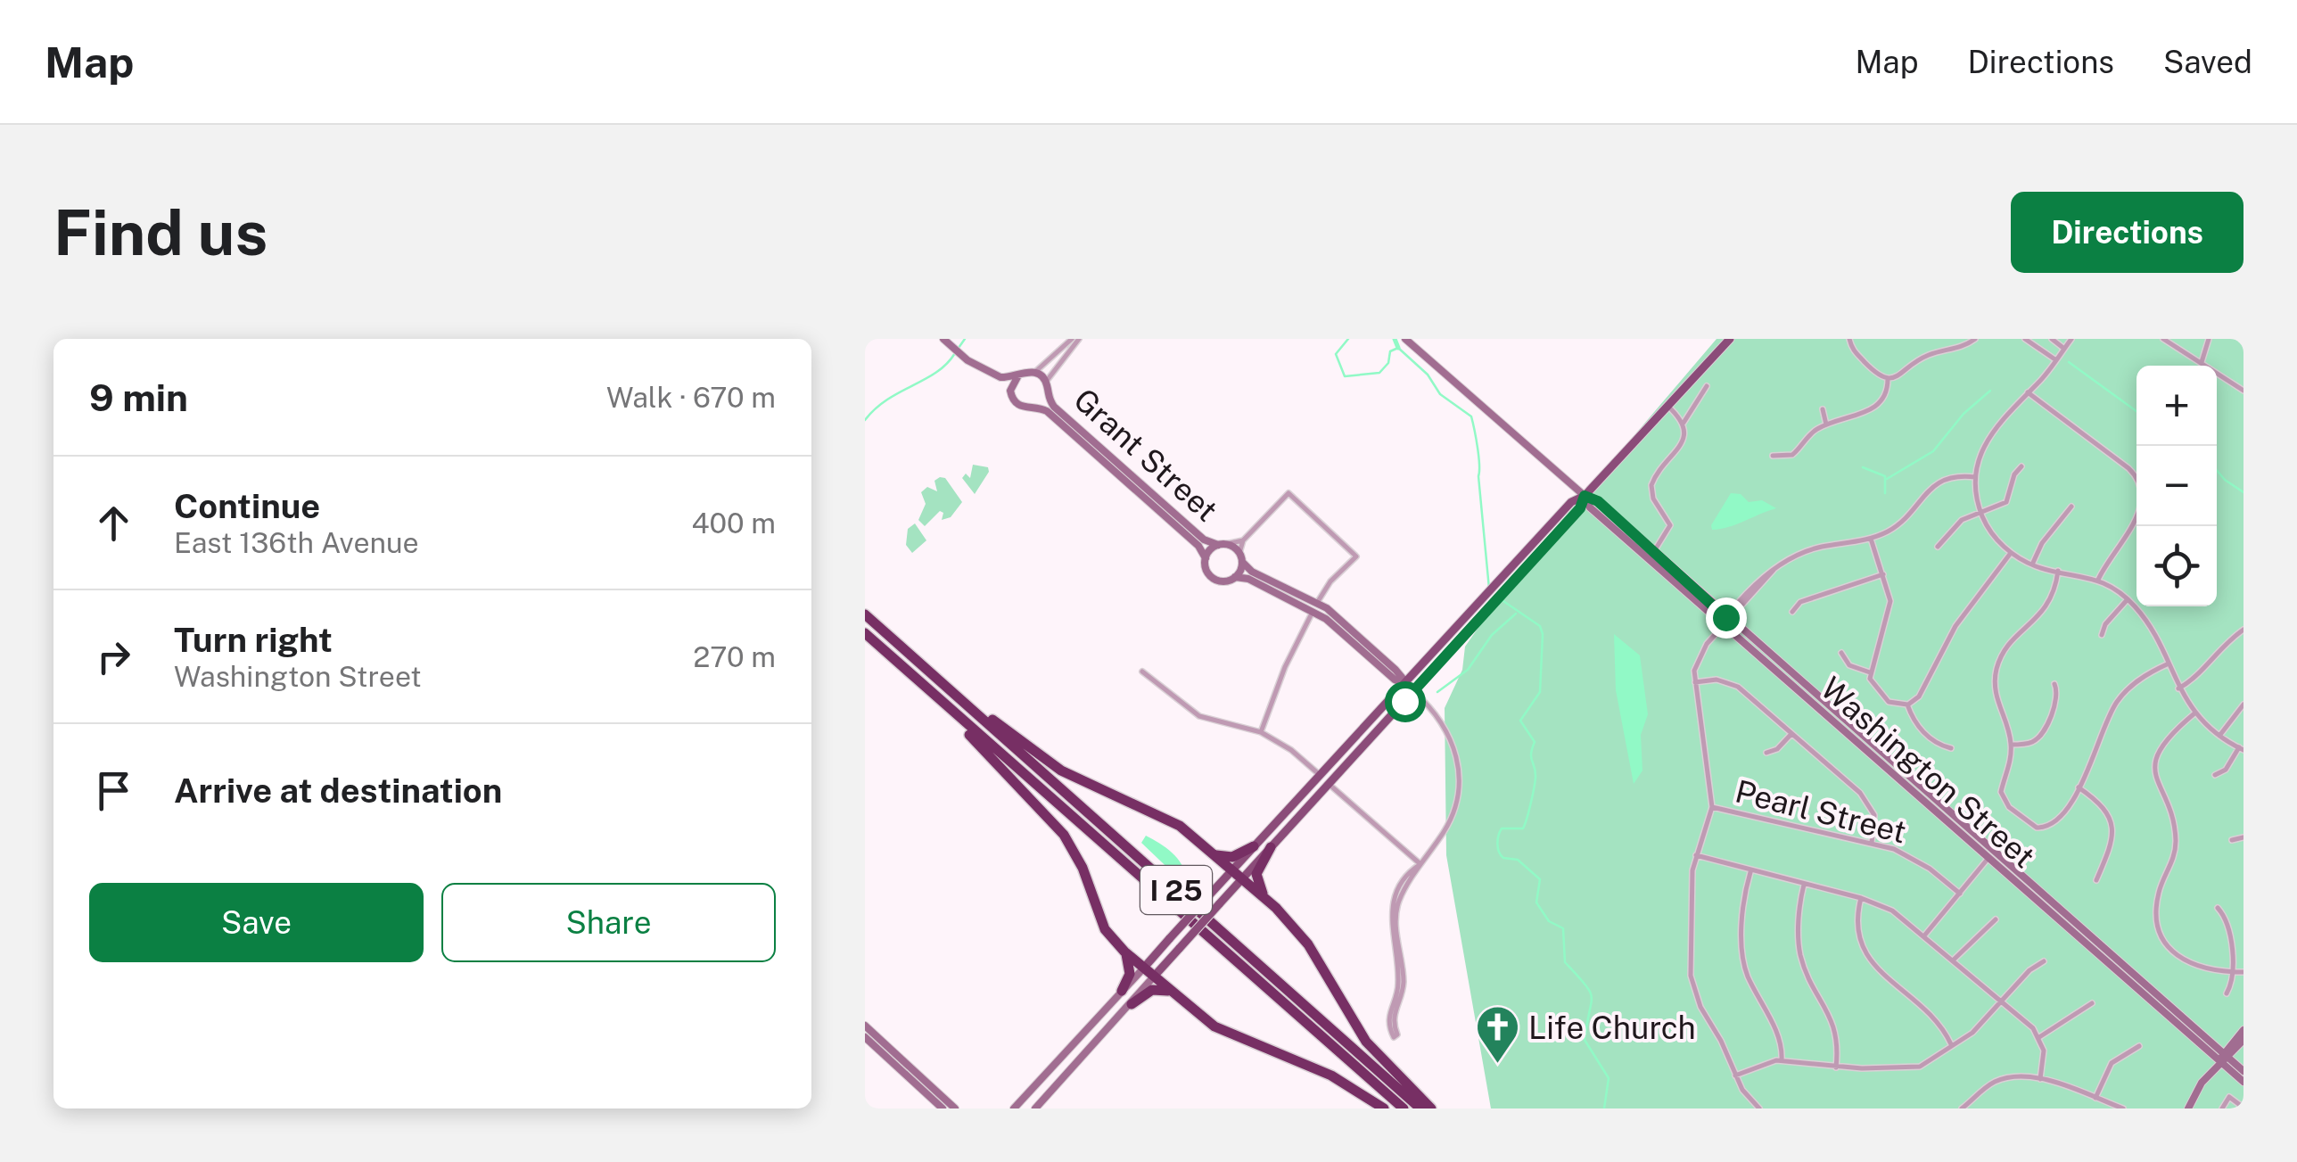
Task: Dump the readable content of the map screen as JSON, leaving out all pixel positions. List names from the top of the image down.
{
  "streets": {
    "highway": ["I 25"],
    "main road": ["Grant Street", "Washington Street"],
    "street": ["Pearl Street"]
  },
  "places": {
    "church": ["Life Church"]
  },
  "page": {
    "header": "Map",
    "nav": ["Map", "Directions", "Saved"],
    "buttons": [
      "Directions",
      ["Save", "Share"]
    ],
    "title": "Find us",
    "heading": ["9 min", "Walk · 670 m"],
    "map_buttons": ["+", "−"],
    "list": [
      ["Continue", "East 136th Avenue", "400 m"],
      ["Turn right", "Washington Street", "270 m"],
      "Arrive at destination"
    ]
  }
}
